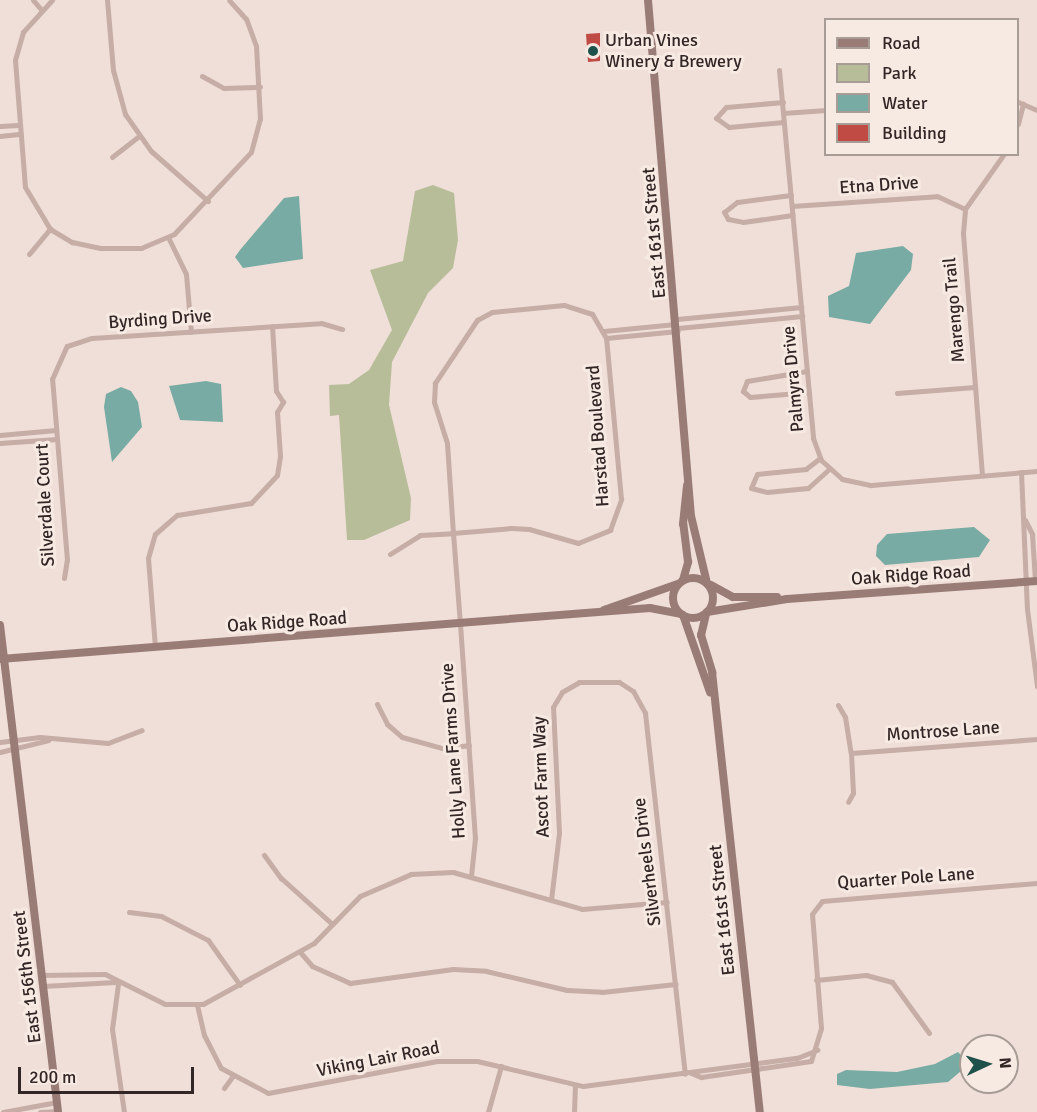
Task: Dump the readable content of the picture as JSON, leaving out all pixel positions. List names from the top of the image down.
{
  "streets": {
    "street": [
      "Etna Drive",
      "East 161st Street",
      "Marengo Trail",
      "Byrding Drive",
      "Palmyra Drive",
      "Harstad Boulevard",
      "Silverdale Court",
      "Oak Ridge Road",
      "Montrose Lane",
      "Holly Lane Farms Drive",
      "Ascot Farm Way",
      "Silverheels Drive",
      "Quarter Pole Lane",
      "East 156th Street",
      "Viking Lair Road"
    ]
  },
  "crossings": [
    ["Etna Drive", "Marengo Trail"],
    ["Etna Drive", "Palmyra Drive"],
    ["East 161st Street", "Oak Ridge Road"],
    ["East 161st Street", "Viking Lair Road"],
    ["Marengo Trail", "Palmyra Drive"],
    ["Byrding Drive", "Silverdale Court"],
    ["Harstad Boulevard", "Holly Lane Farms Drive"],
    ["Oak Ridge Road", "Holly Lane Farms Drive"],
    ["Oak Ridge Road", "East 156th Street"],
    ["Ascot Farm Way", "Silverheels Drive"],
    ["Silverheels Drive", "Viking Lair Road"]
  ],
  "places": ["Urban Vines Winery & Brewery"],
  "legend": [
    "Road",
    "Park",
    "Water",
    "Building"
  ],
  "scale_bar": "200 m",
  "north": "right"
}
